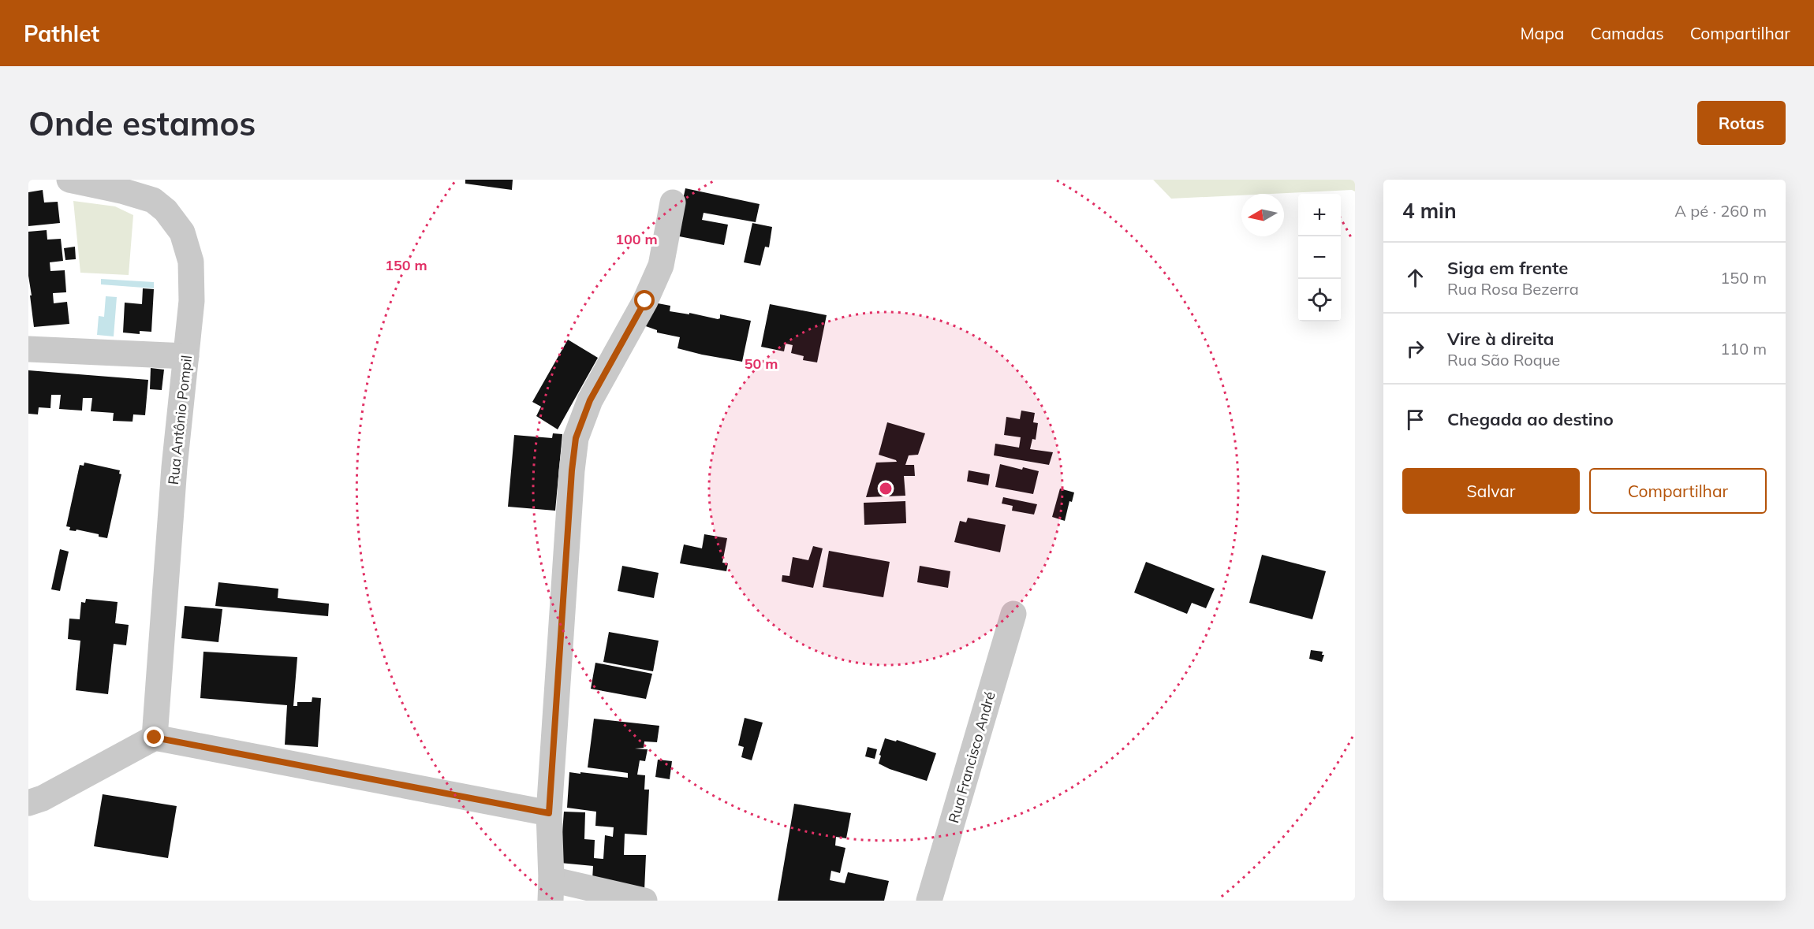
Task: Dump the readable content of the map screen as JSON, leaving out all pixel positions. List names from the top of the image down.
{
  "streets": {
    "street": ["Rua Antônio Pompil", "Rua Francisco André"]
  },
  "north": "left",
  "page": {
    "header": "Pathlet",
    "nav": ["Mapa", "Camadas", "Compartilhar"],
    "buttons": [
      "Rotas",
      ["Salvar", "Compartilhar"]
    ],
    "title": "Onde estamos",
    "heading": ["4 min", "A pé · 260 m"],
    "map_buttons": ["+", "−"],
    "list": [
      ["Siga em frente", "Rua Rosa Bezerra", "150 m"],
      ["Vire à direita", "Rua São Roque", "110 m"],
      "Chegada ao destino"
    ]
  },
  "rings": ["100 m", "150 m", "50 m"]
}
